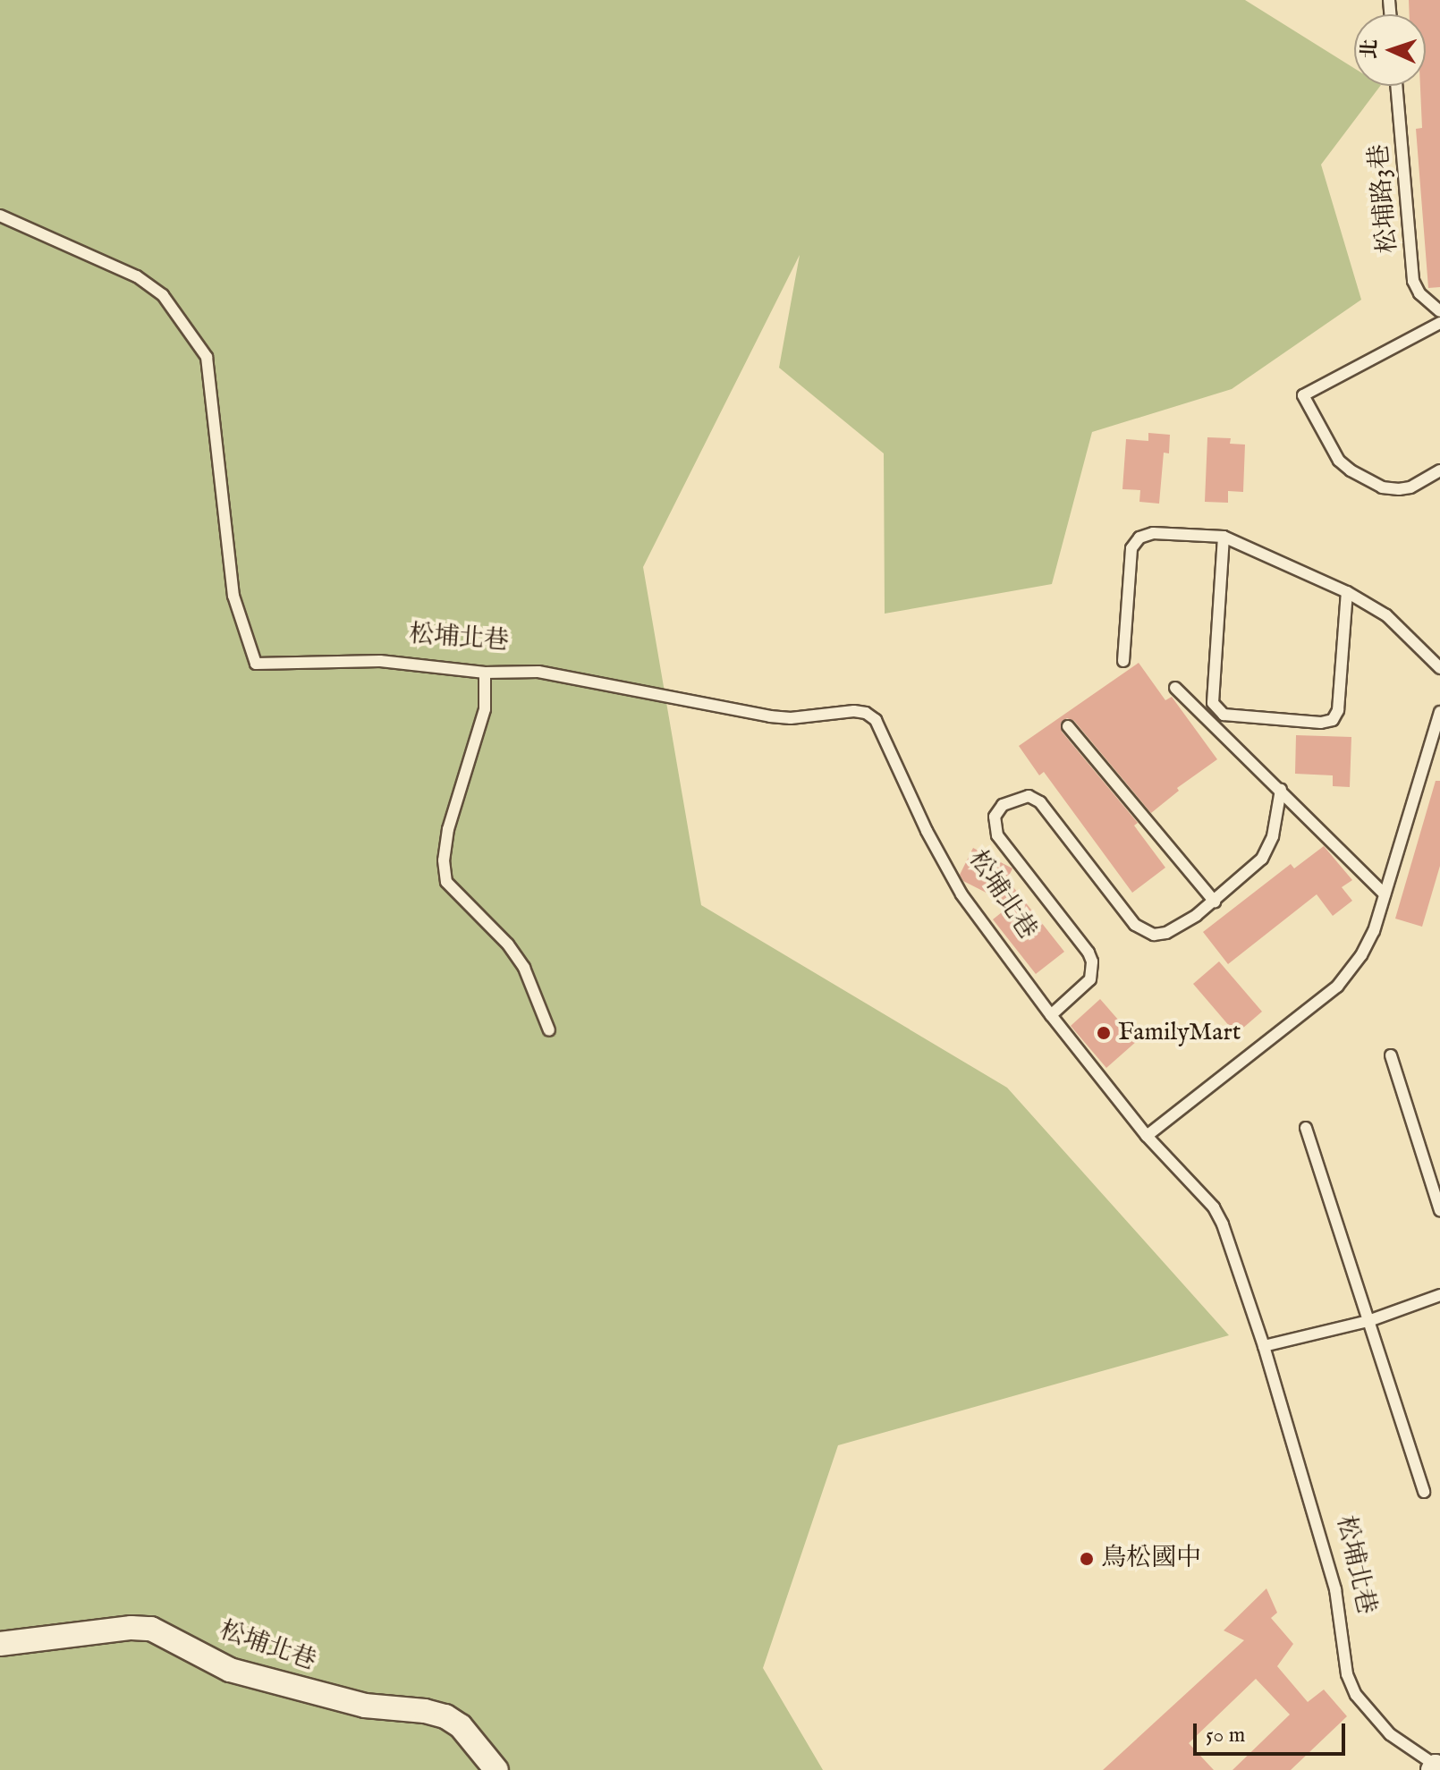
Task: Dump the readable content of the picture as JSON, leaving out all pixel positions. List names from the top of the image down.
{
  "streets": {
    "street": ["松埔北巷"],
    "lane": ["松埔路3巷"]
  },
  "places": ["FamilyMart", "鳥松國中"],
  "scale_bar": "50 m",
  "north": "left"
}
